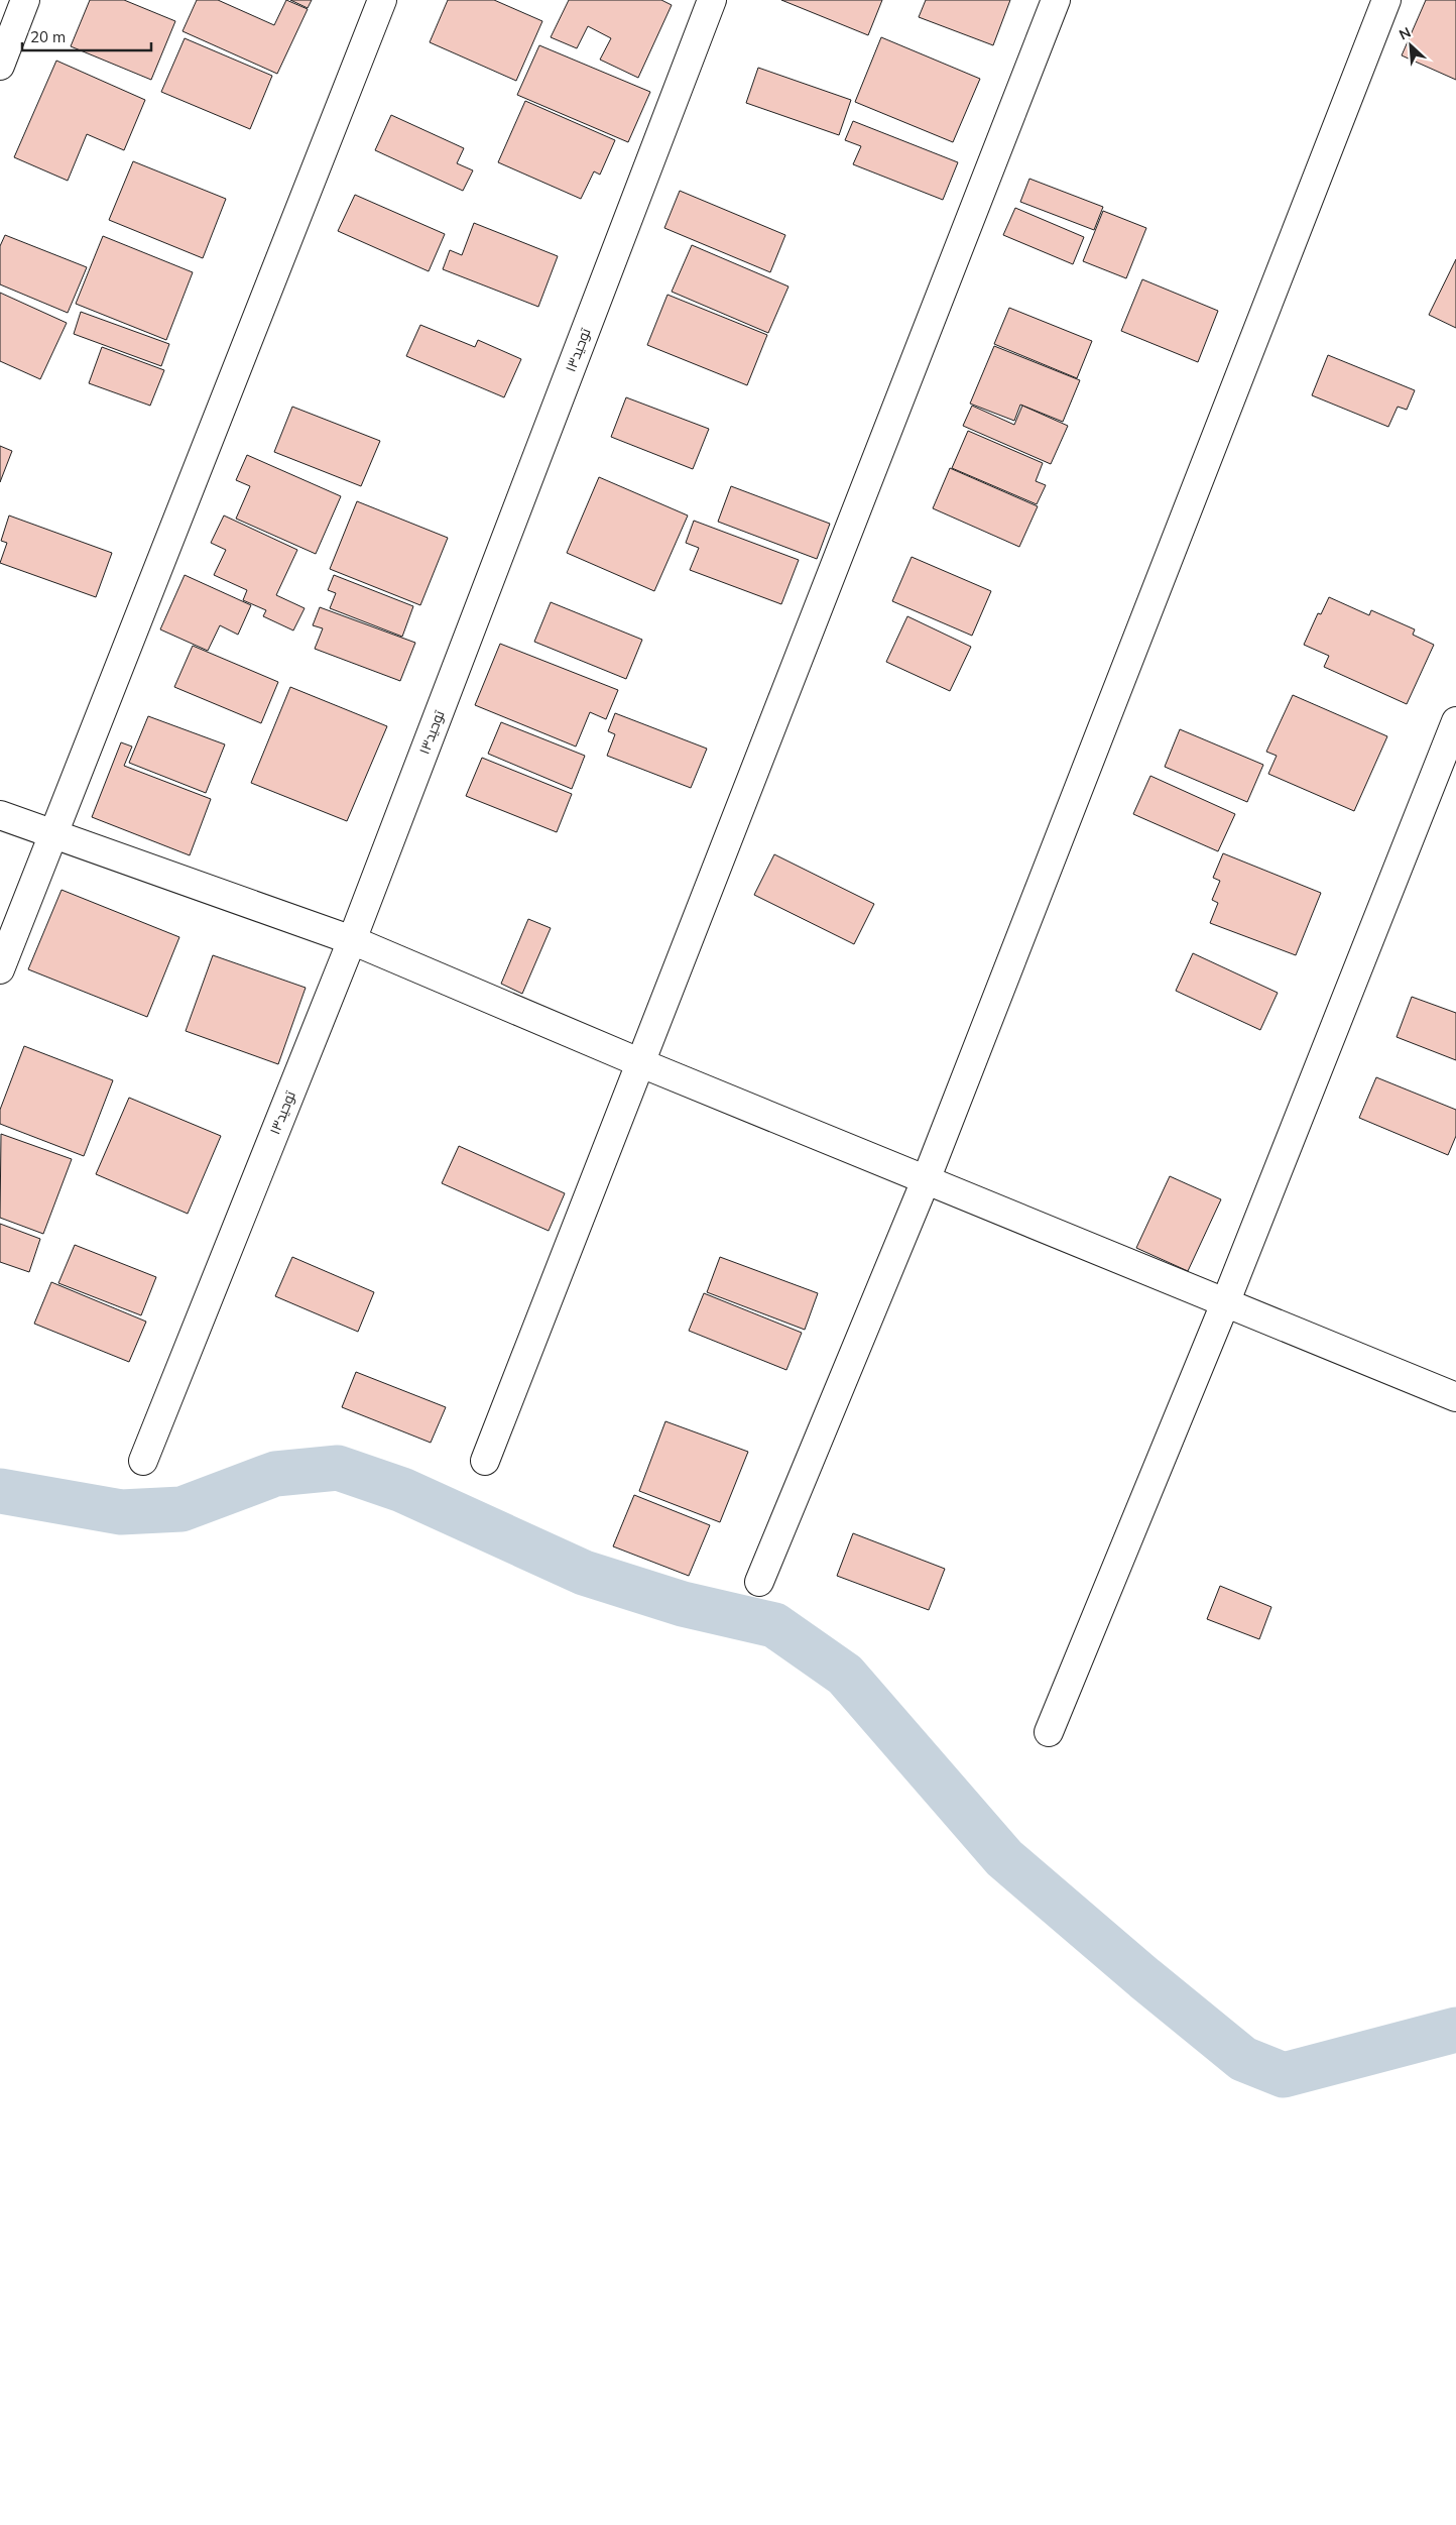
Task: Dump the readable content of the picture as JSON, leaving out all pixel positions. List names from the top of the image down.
{
  "streets": {
    "street": ["توحید۱۳"]
  },
  "scale_bar": "20 m",
  "north": "top left"
}
